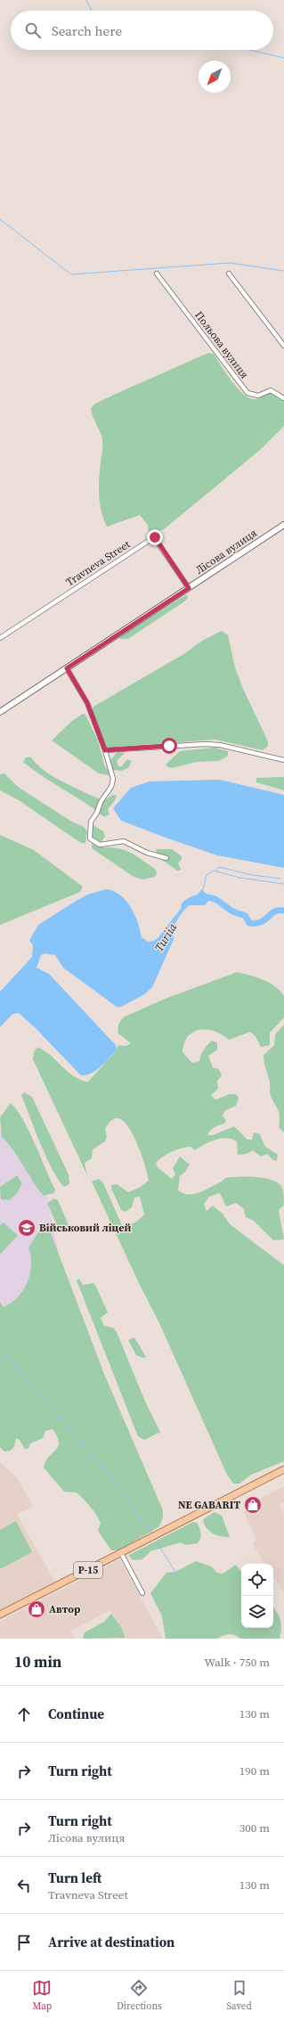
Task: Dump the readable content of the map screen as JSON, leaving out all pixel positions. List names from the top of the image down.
{
  "streets": {
    "main road": ["Р-15"],
    "street": ["Польова вулиця", "Лісова вулиця", "Travneva Street"]
  },
  "crossings": [
    ["Лісова вулиця", "Travneva Street"]
  ],
  "water": ["Turiia"],
  "places": {
    "school or university": ["Військовий ліцей"],
    "shop": ["NE GABARIT", "Автор"]
  },
  "north": "bottom left",
  "page": {
    "search": "Search here",
    "heading": ["10 min", "Walk · 750 m"],
    "list": [
      ["Continue", "130 m"],
      ["Turn right", "190 m"],
      ["Turn right", "Лісова вулиця", "300 m"],
      ["Turn left", "Travneva Street", "130 m"],
      "Arrive at destination"
    ],
    "nav": ["Map", "Directions", "Saved"]
  }
}
